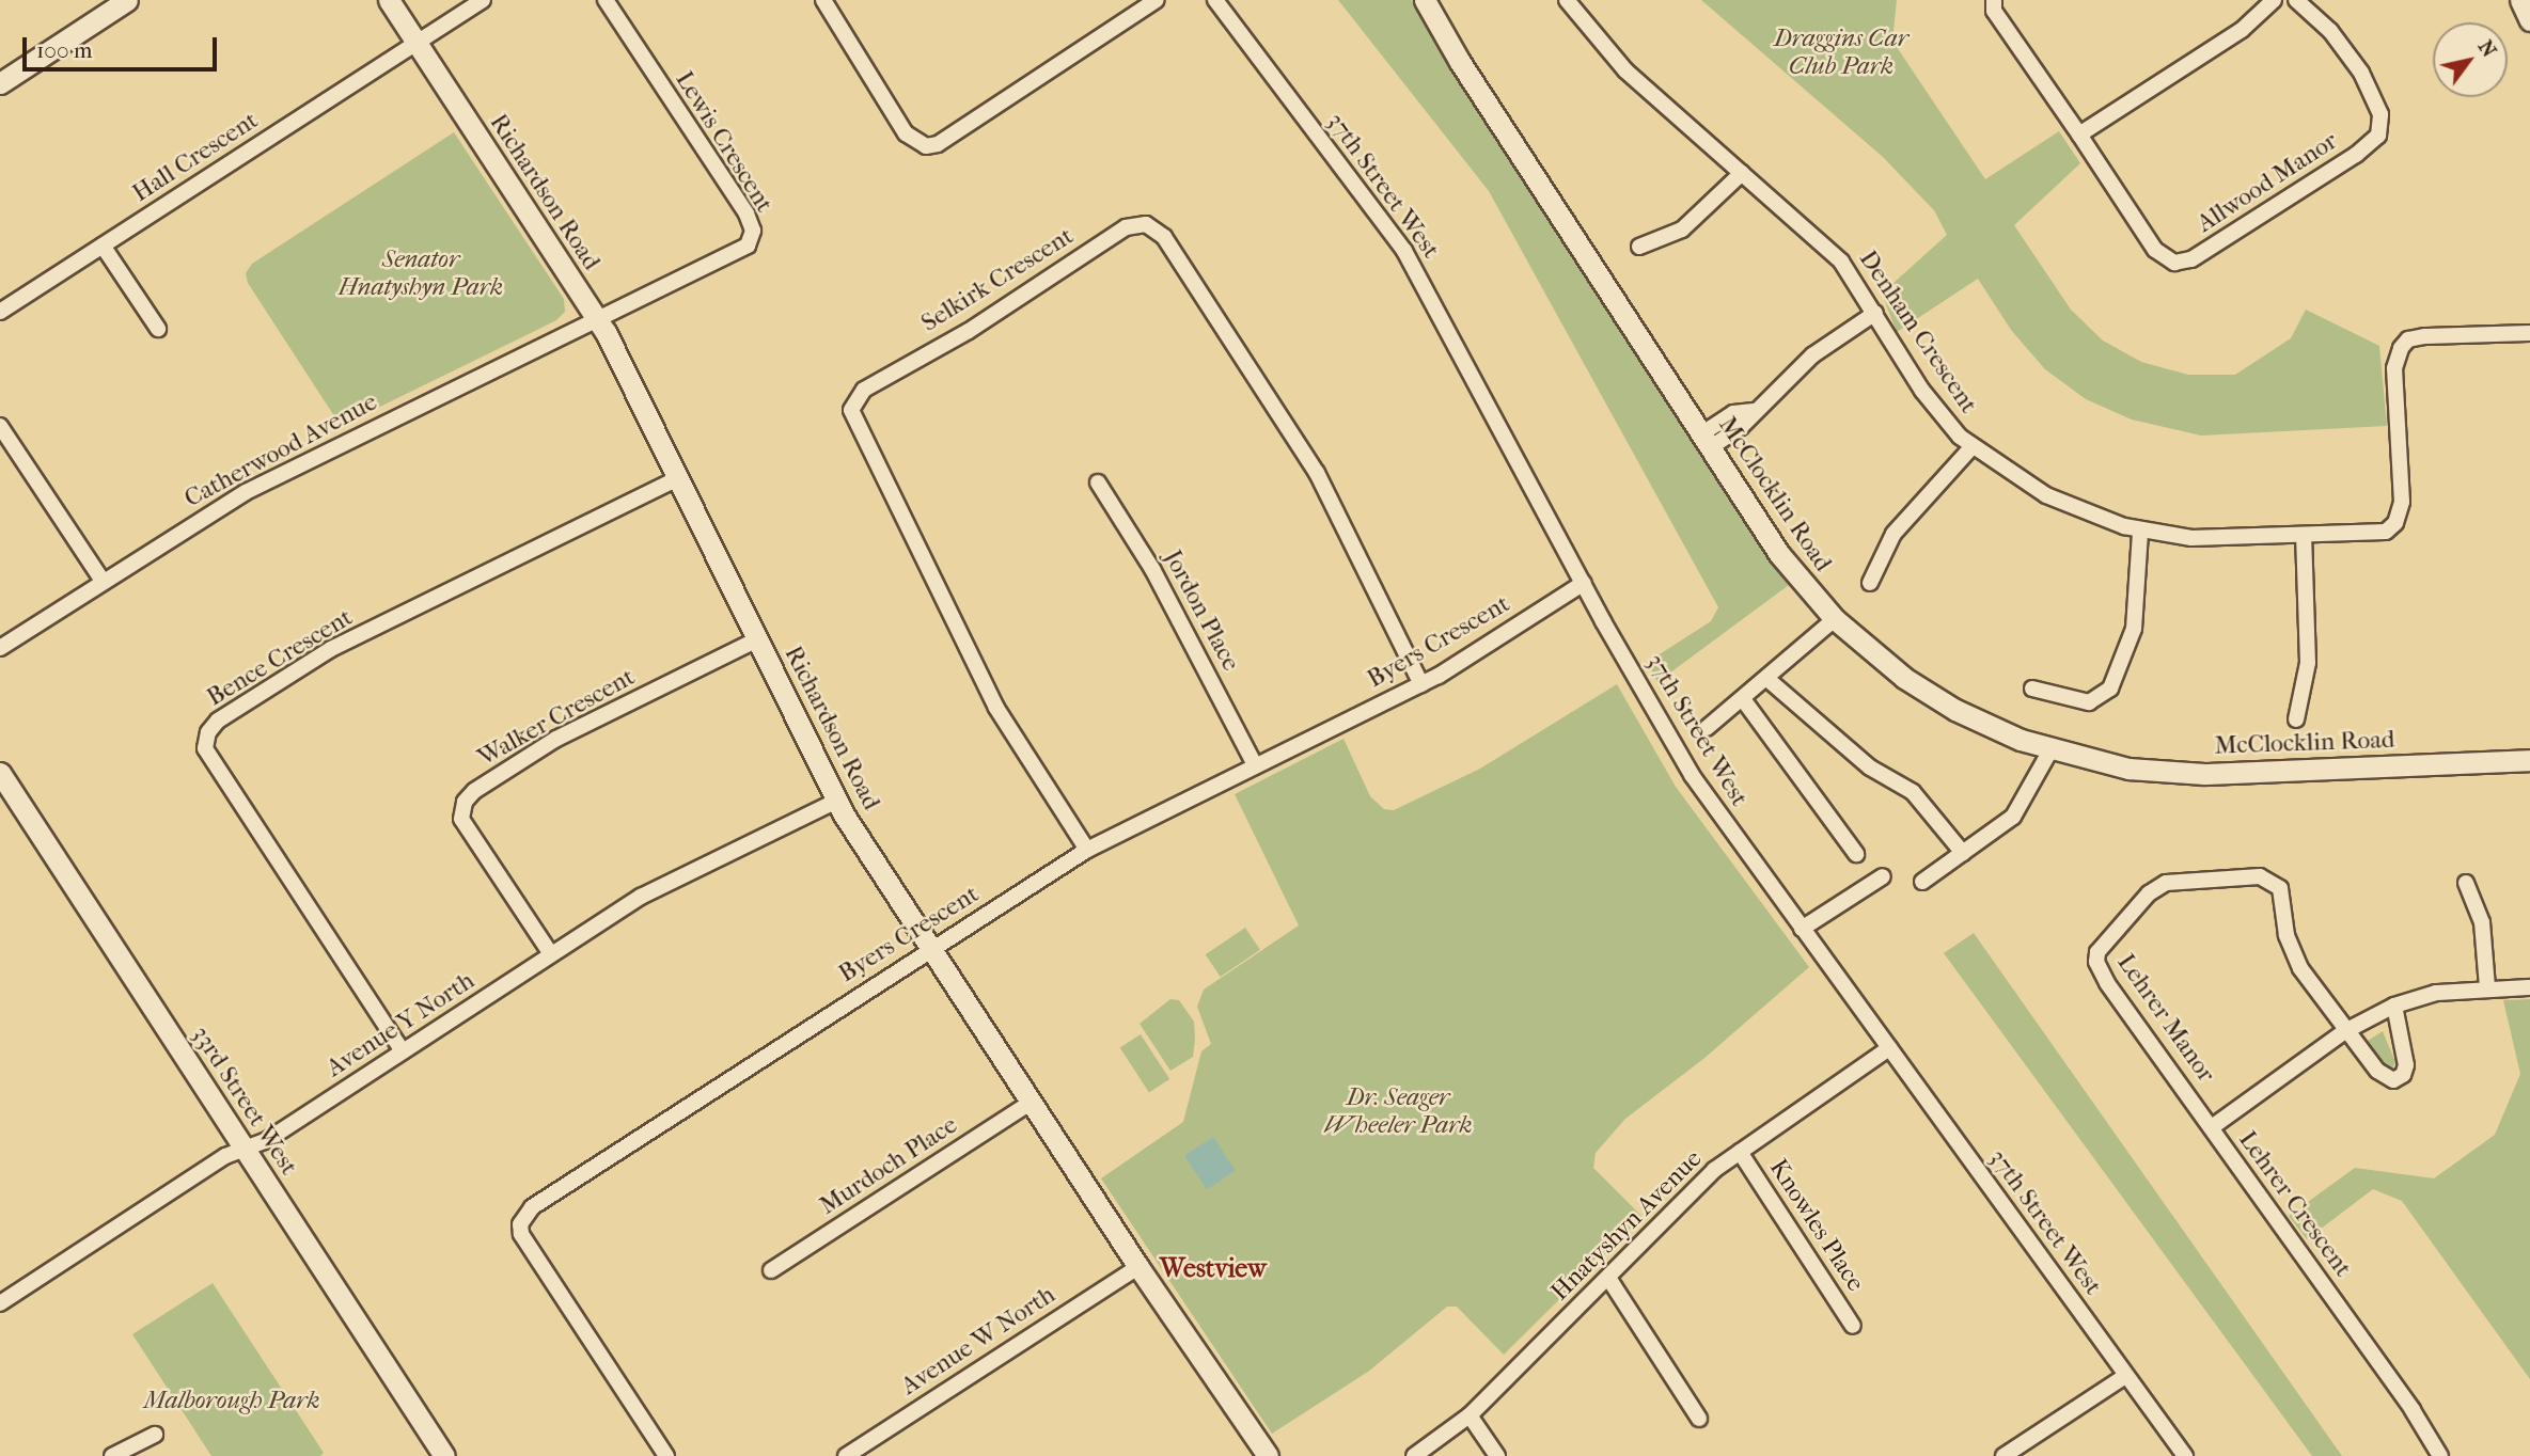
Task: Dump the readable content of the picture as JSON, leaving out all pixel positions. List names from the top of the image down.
{
  "streets": {
    "street": [
      "Lewis Crescent",
      "Hall Crescent",
      "Allwood Manor",
      "37th Street West",
      "Richardson Road",
      "Selkirk Crescent",
      "Denham Crescent",
      "Catherwood Avenue",
      "McClocklin Road",
      "Jordon Place",
      "Byers Crescent",
      "Bence Crescent",
      "Walker Crescent",
      "Lehrer Manor",
      "Avenue Y North",
      "33rd Street West",
      "Murdoch Place",
      "Lehrer Crescent",
      "Hnatyshyn Avenue",
      "Knowles Place",
      "Avenue W North"
    ]
  },
  "crossings": [
    ["Lewis Crescent", "Richardson Road"],
    ["Lewis Crescent", "Catherwood Avenue"],
    ["Hall Crescent", "Richardson Road"],
    ["37th Street West", "Byers Crescent"],
    ["37th Street West", "Hnatyshyn Avenue"],
    ["Richardson Road", "Catherwood Avenue"],
    ["Richardson Road", "Byers Crescent"],
    ["Richardson Road", "Bence Crescent"],
    ["Richardson Road", "Walker Crescent"],
    ["Richardson Road", "Avenue Y North"],
    ["Richardson Road", "Murdoch Place"],
    ["Richardson Road", "Avenue W North"],
    ["Selkirk Crescent", "Byers Crescent"],
    ["Jordon Place", "Byers Crescent"],
    ["Bence Crescent", "Avenue Y North"],
    ["Walker Crescent", "Avenue Y North"],
    ["Lehrer Manor", "Lehrer Crescent"],
    ["Avenue Y North", "33rd Street West"],
    ["Hnatyshyn Avenue", "Knowles Place"]
  ],
  "districts": ["Westview"],
  "parks": [
    "Draggins Car Club Park",
    "Senator Hnatyshyn Park",
    "Dr. Seager Wheeler Park",
    "Malborough Park"
  ],
  "scale_bar": "100 m",
  "north": "top right"
}
